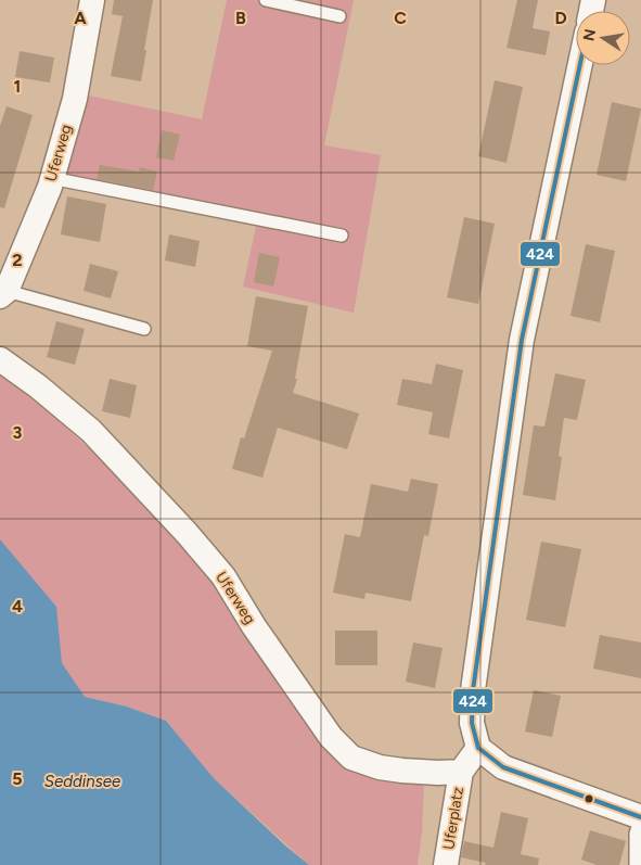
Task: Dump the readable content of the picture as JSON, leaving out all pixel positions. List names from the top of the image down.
{
  "streets": {
    "street": ["Uferweg", "Uferplatz"]
  },
  "crossings": [
    ["Uferweg", "Uferplatz"]
  ],
  "water": ["Seddinsee"],
  "lines": ["transit line 424"],
  "north": "left",
  "grid": {
    "columns": [
      "A",
      "B",
      "C",
      "D"
    ],
    "rows": [
      "1",
      "2",
      "3",
      "4",
      "5"
    ]
  }
}
